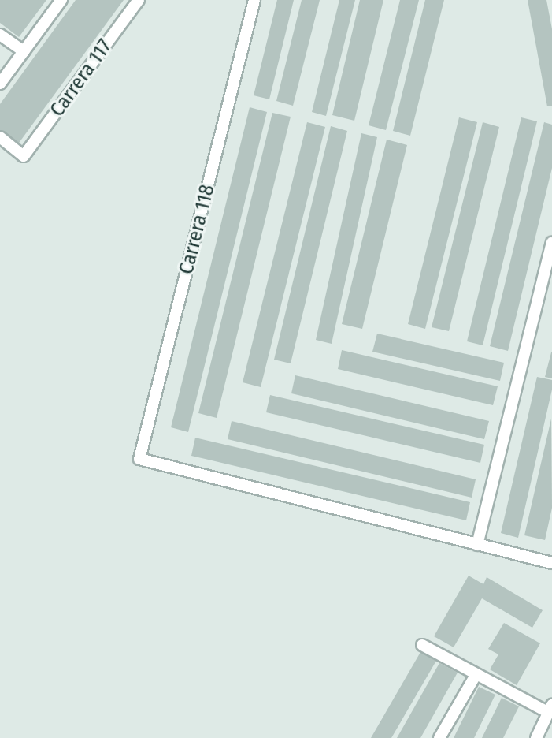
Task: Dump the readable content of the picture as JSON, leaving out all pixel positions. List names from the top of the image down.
{
  "streets": {
    "street": ["Carrera 117", "Carrera 118"]
  }
}
